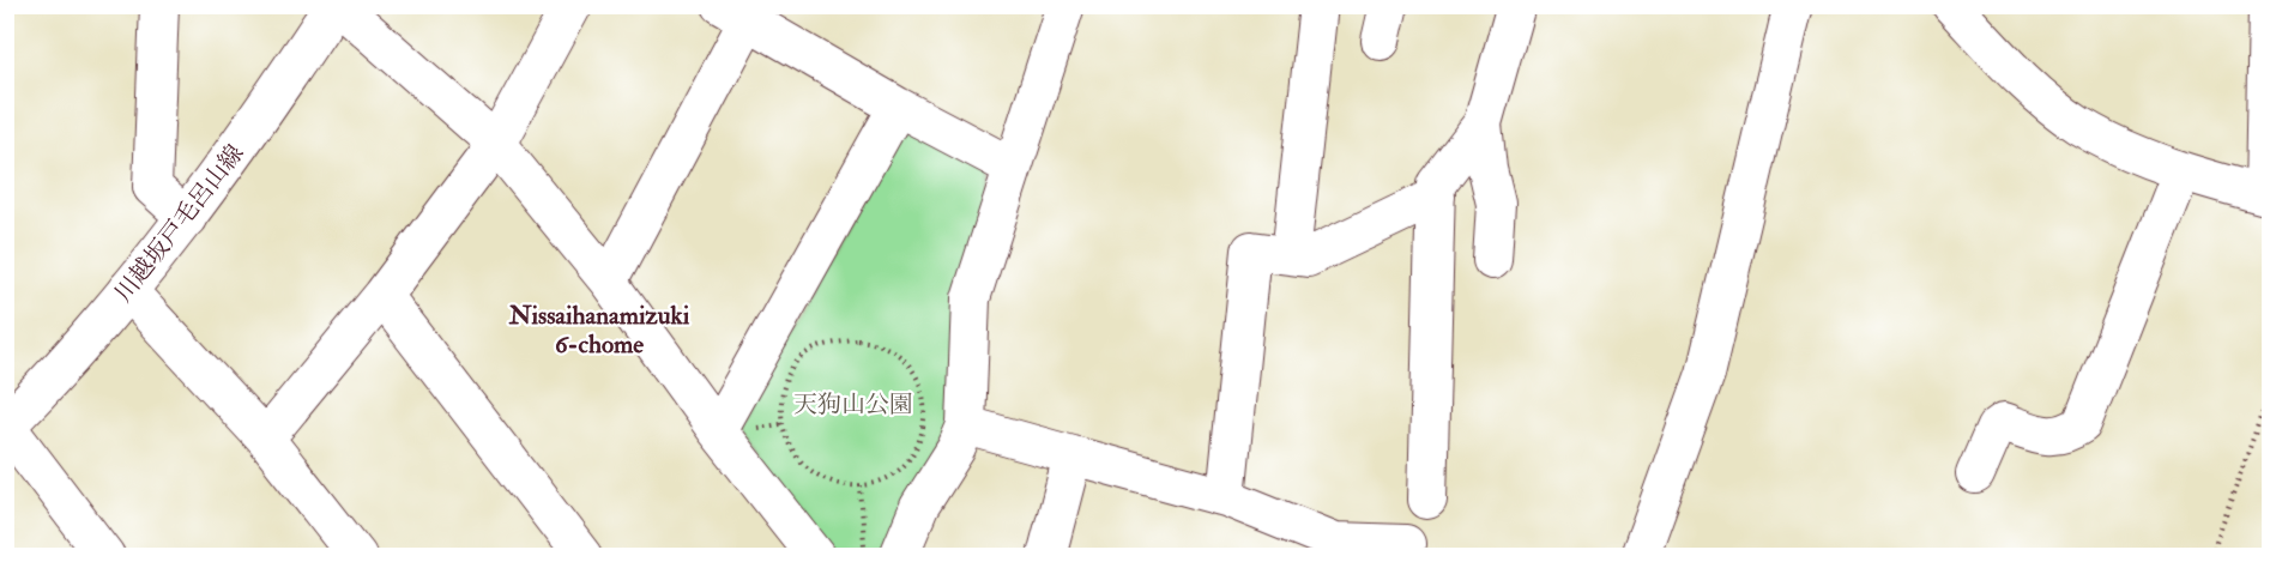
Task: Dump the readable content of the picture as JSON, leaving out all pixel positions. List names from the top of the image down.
{
  "streets": {
    "main road": ["川越坂戸毛呂山線"]
  },
  "districts": ["Nissaihanamizuki 6-chome"],
  "parks": ["天狗山公園"]
}
